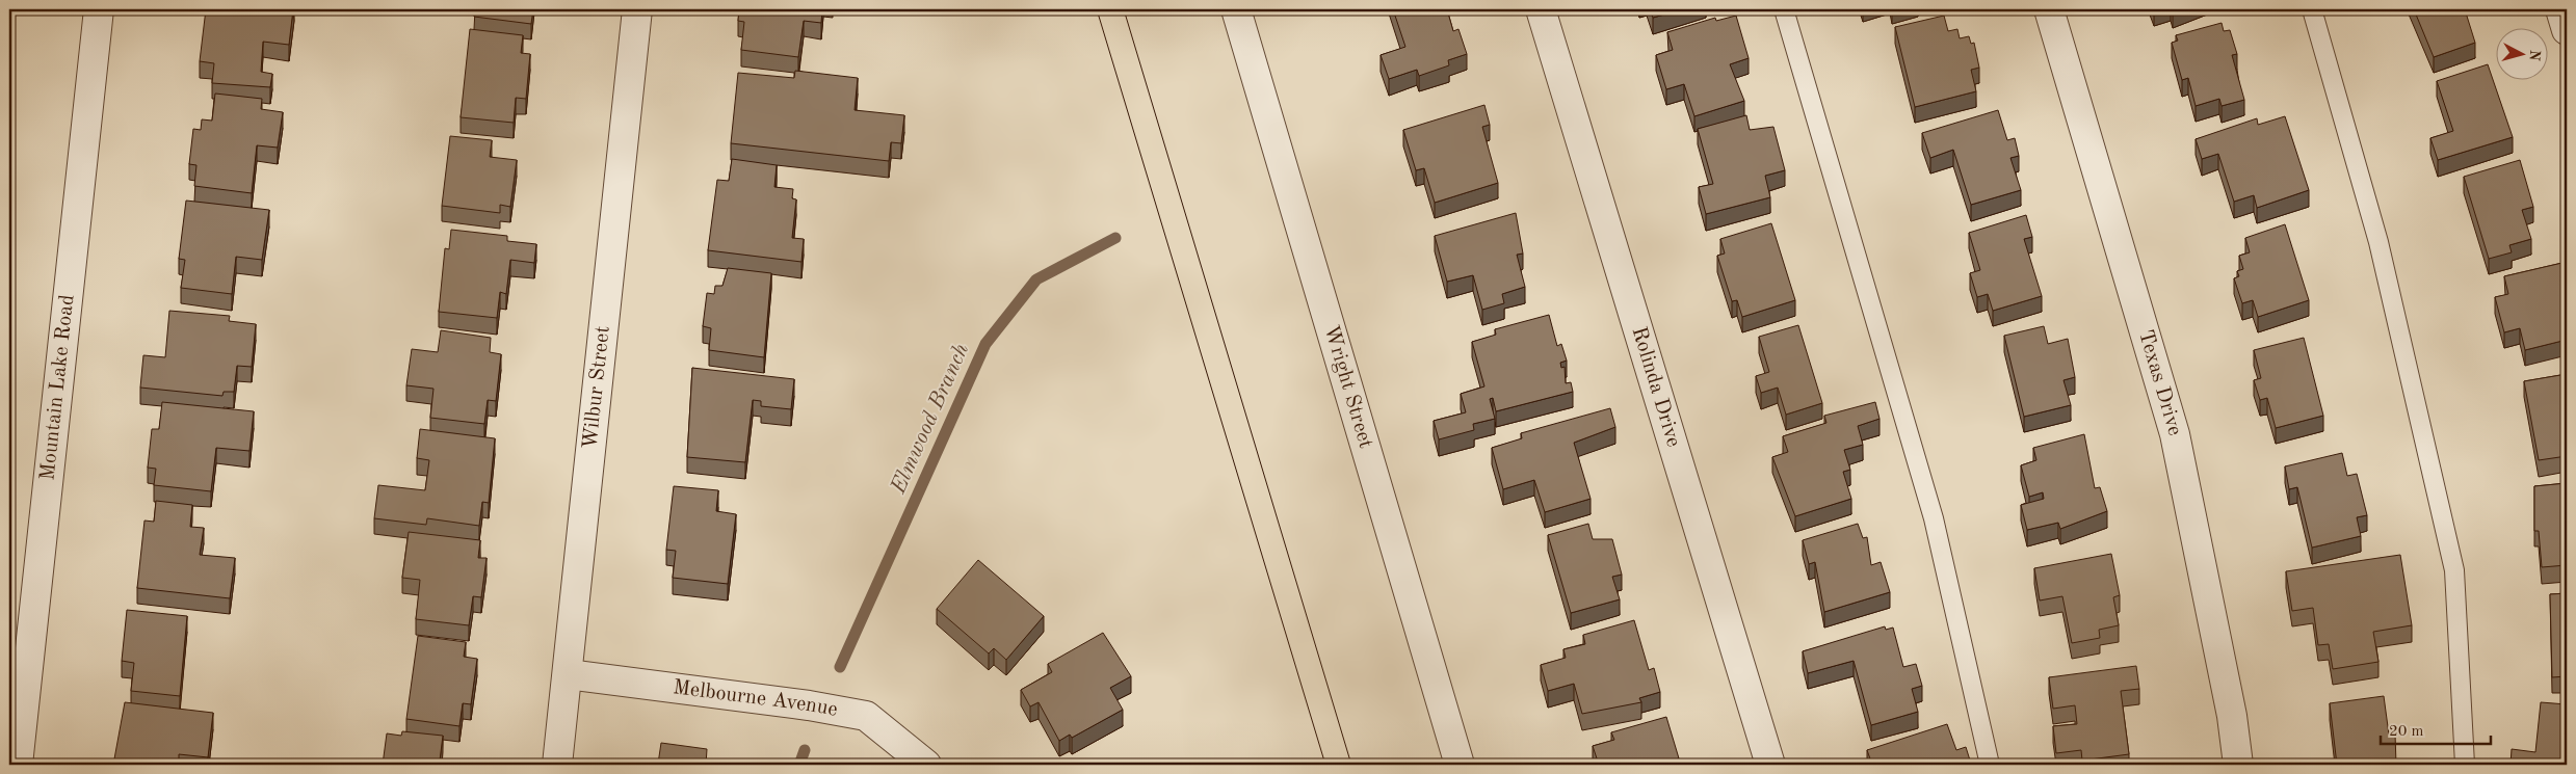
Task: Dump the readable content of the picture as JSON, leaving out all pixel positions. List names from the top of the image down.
{
  "streets": {
    "street": [
      "Texas Drive",
      "Mountain Lake Road",
      "Wright Street",
      "Rolinda Drive",
      "Wilbur Street",
      "Melbourne Avenue"
    ]
  },
  "crossings": [
    ["Wilbur Street", "Melbourne Avenue"]
  ],
  "water": ["Elmwood Branch"],
  "scale_bar": "20 m",
  "north": "right"
}
